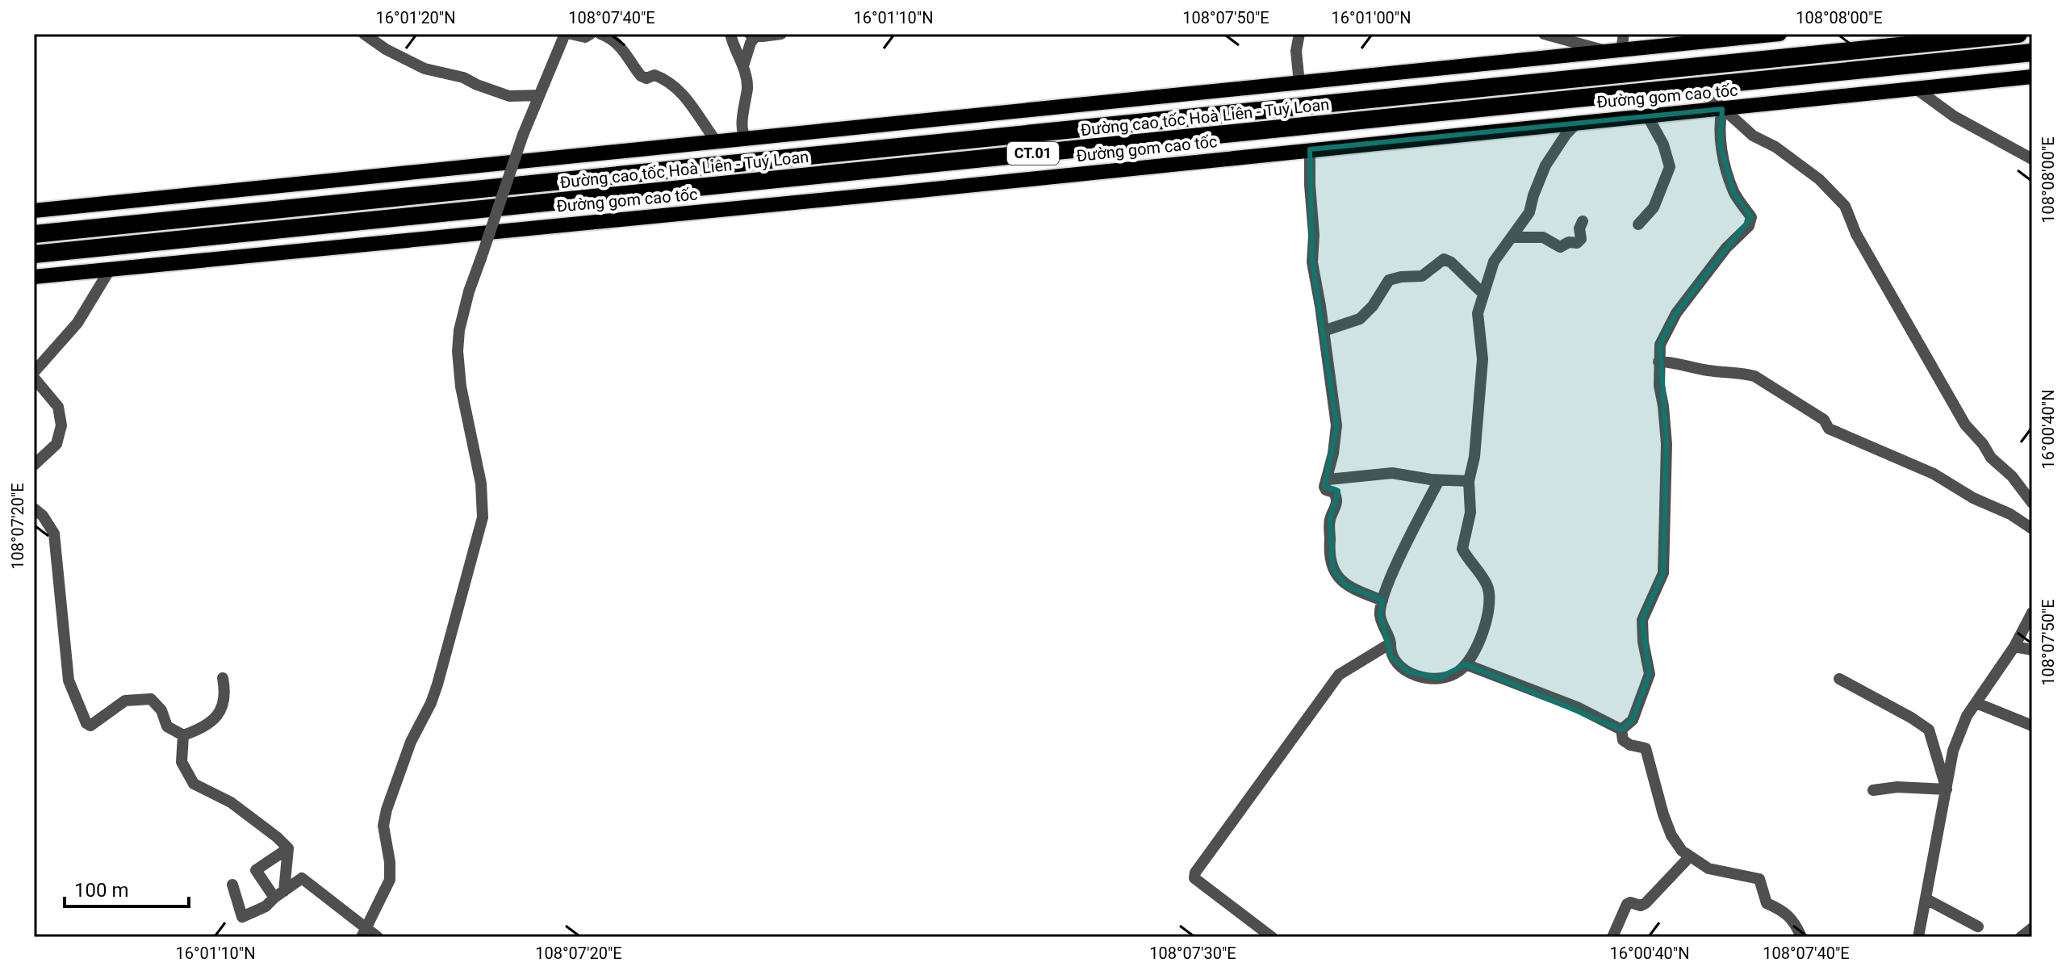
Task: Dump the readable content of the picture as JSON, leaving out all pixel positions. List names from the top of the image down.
{
  "streets": {
    "highway": ["Đường cao tốc Hoà Liên - Tuý Loan", "CT.01"],
    "main road": ["Đường gom cao tốc"]
  },
  "scale_bar": "100 m",
  "coordinates": [
    "16°01'20\"N",
    "108°07'40\"E",
    "16°01'10\"N",
    "108°07'50\"E",
    "16°01'00\"N",
    "108°08'00\"E",
    "16°00'40\"N",
    "108°07'20\"E",
    "108°07'30\"E"
  ]
}
